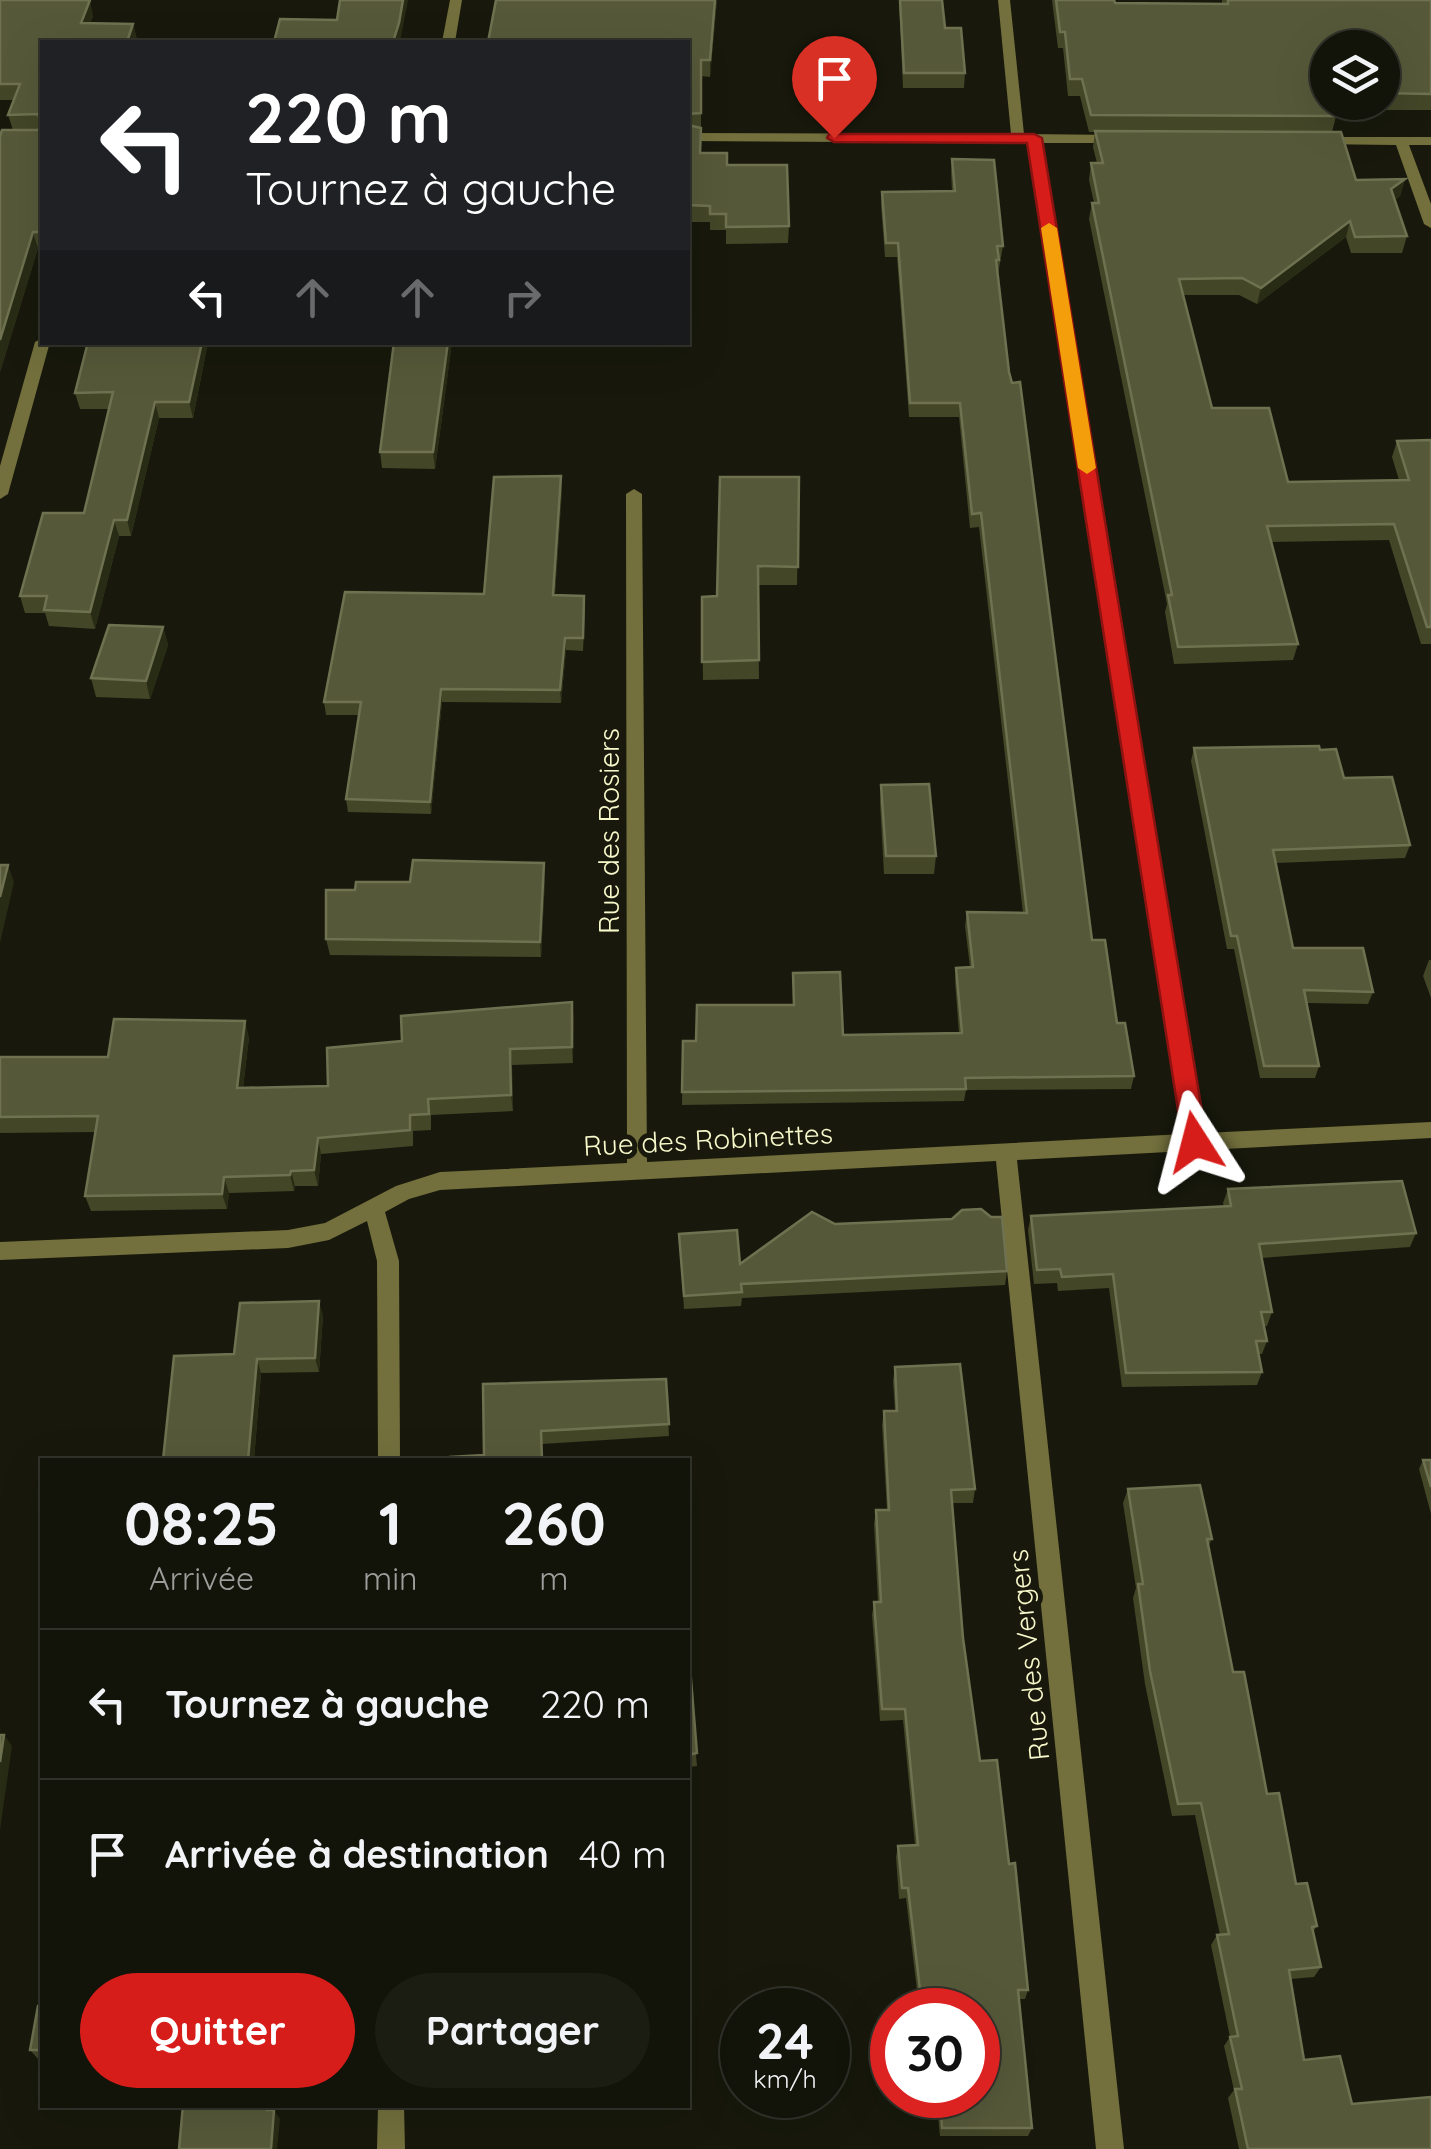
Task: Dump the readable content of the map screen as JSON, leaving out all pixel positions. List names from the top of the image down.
{
  "streets": {
    "street": ["Rue des Rosiers", "Rue des Robinettes", "Rue des Vergers"]
  },
  "crossings": [
    ["Rue des Rosiers", "Rue des Robinettes"],
    ["Rue des Robinettes", "Rue des Vergers"]
  ],
  "page": {
    "turn": ["220 m", "Tournez à gauche"],
    "eta": [
      "08:25",
      "Arrivée",
      "1",
      "min",
      "260",
      "m"
    ],
    "list": [
      {
        "name": "Tournez à gauche",
        "value": "220 m"
      },
      {
        "name": "Arrivée à destination",
        "value": "40 m"
      }
    ],
    "buttons": ["Quitter", "Partager"],
    "speed": "24 km/h",
    "limit": "30"
  }
}
